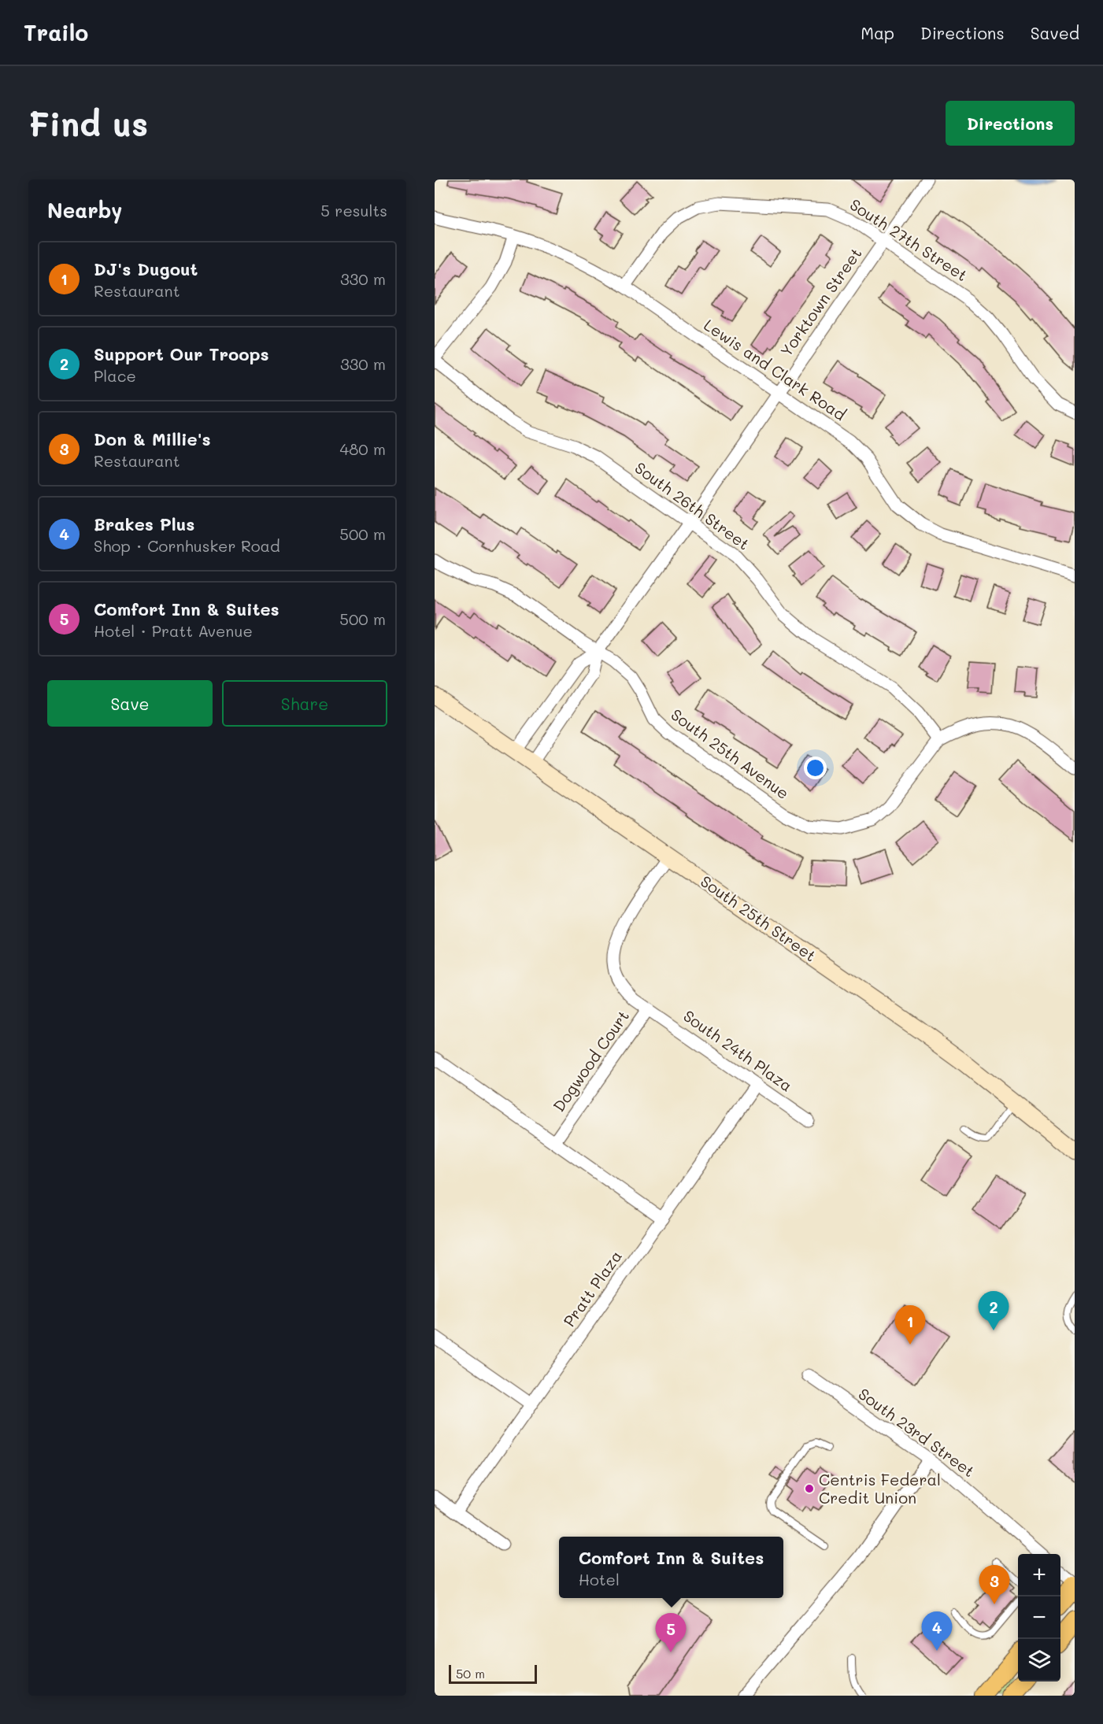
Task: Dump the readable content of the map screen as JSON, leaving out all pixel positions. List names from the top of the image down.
{
  "streets": {
    "street": [
      "South 27th Street",
      "Yorktown Street",
      "Lewis and Clark Road",
      "South 26th Street",
      "South 25th Avenue",
      "South 25th Street",
      "South 24th Plaza",
      "Dogwood Court",
      "Pratt Plaza",
      "South 23rd Street"
    ]
  },
  "crossings": [
    ["South 27th Street", "Yorktown Street"],
    ["South 27th Street", "Lewis and Clark Road"],
    ["Yorktown Street", "Lewis and Clark Road"],
    ["Yorktown Street", "South 26th Street"],
    ["Yorktown Street", "South 25th Avenue"],
    ["Yorktown Street", "South 25th Street"],
    ["South 26th Street", "South 25th Avenue"],
    ["South 25th Street", "Dogwood Court"],
    ["South 24th Plaza", "Dogwood Court"],
    ["South 24th Plaza", "Pratt Plaza"]
  ],
  "places": ["Centris Federal Credit Union"],
  "scale_bar": "50 m",
  "page": {
    "header": "Trailo",
    "nav": ["Map", "Directions", "Saved"],
    "buttons": [
      "Directions",
      ["Save", "Share"]
    ],
    "title": "Find us",
    "heading": ["Nearby", "5 results"],
    "list": [
      {
        "mark": "1",
        "name": "DJ's Dugout",
        "note": "Restaurant",
        "value": "330 m"
      },
      {
        "mark": "2",
        "name": "Support Our Troops",
        "note": "Place",
        "value": "330 m"
      },
      {
        "mark": "3",
        "name": "Don & Millie's",
        "note": "Restaurant",
        "value": "480 m"
      },
      {
        "mark": "4",
        "name": "Brakes Plus",
        "note": "Shop · Cornhusker Road",
        "value": "500 m"
      },
      {
        "mark": "5",
        "name": "Comfort Inn & Suites",
        "note": "Hotel · Pratt Avenue",
        "value": "500 m"
      }
    ],
    "pins": [
      "2",
      "1",
      "3",
      "4",
      "5"
    ],
    "popup": ["Comfort Inn & Suites", "Hotel"],
    "map_buttons": ["+", "−"],
    "scale": "50 m"
  }
}
